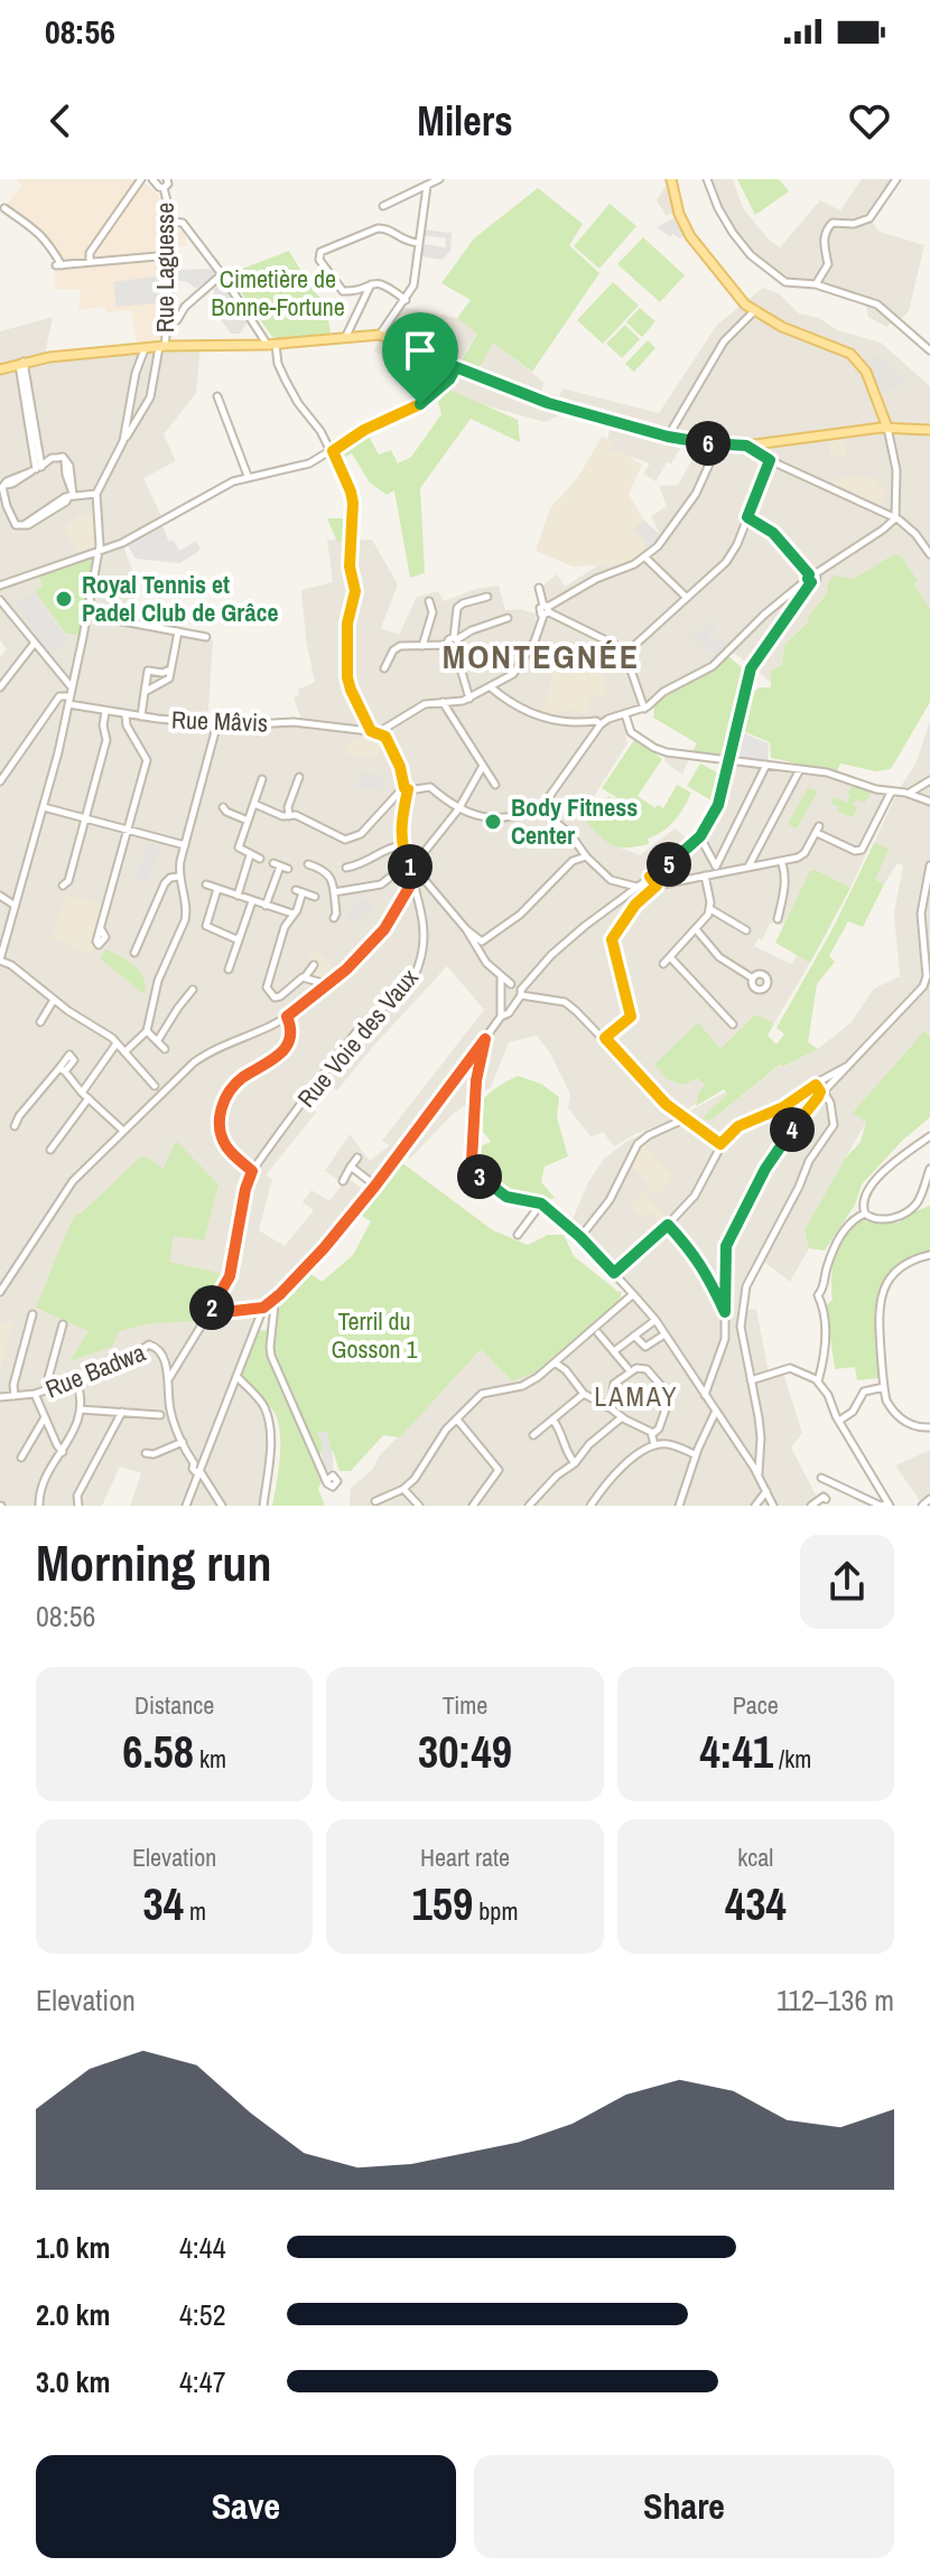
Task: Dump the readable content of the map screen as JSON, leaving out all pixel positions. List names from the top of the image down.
{
  "streets": {
    "street": [
      "Rue Laguesse",
      "Rue Mâvis",
      "Rue Voie des Vaux",
      "Rue Badwa"
    ]
  },
  "crossings": [
    ["Rue Voie des Vaux", "Rue Badwa"]
  ],
  "districts": ["MONTEGNÉE", "LAMAY"],
  "parks": ["Cimetière de Bonne-Fortune", "Terril du Gosson 1"],
  "places": ["Royal Tennis et Padel Club de Grâce", "Body Fitness Center"],
  "page": {
    "status": "08:56",
    "header": "Milers",
    "pins": [
      "6",
      "5",
      "1",
      "4",
      "3",
      "2"
    ],
    "heading": ["Morning run", "08:56"],
    "stats": [
      ["Distance", "6.58 km"],
      ["Time", "30:49"],
      ["Pace", "4:41 /km"],
      ["Elevation", "34 m"],
      ["Heart rate", "159 bpm"],
      ["kcal", "434"]
    ],
    "chart": ["Elevation", "112–136 m"],
    "list": [
      {
        "name": "1.0 km",
        "note": "4:44"
      },
      {
        "name": "2.0 km",
        "note": "4:52"
      },
      {
        "name": "3.0 km",
        "note": "4:47"
      }
    ],
    "buttons": ["Save", "Share"]
  }
}
